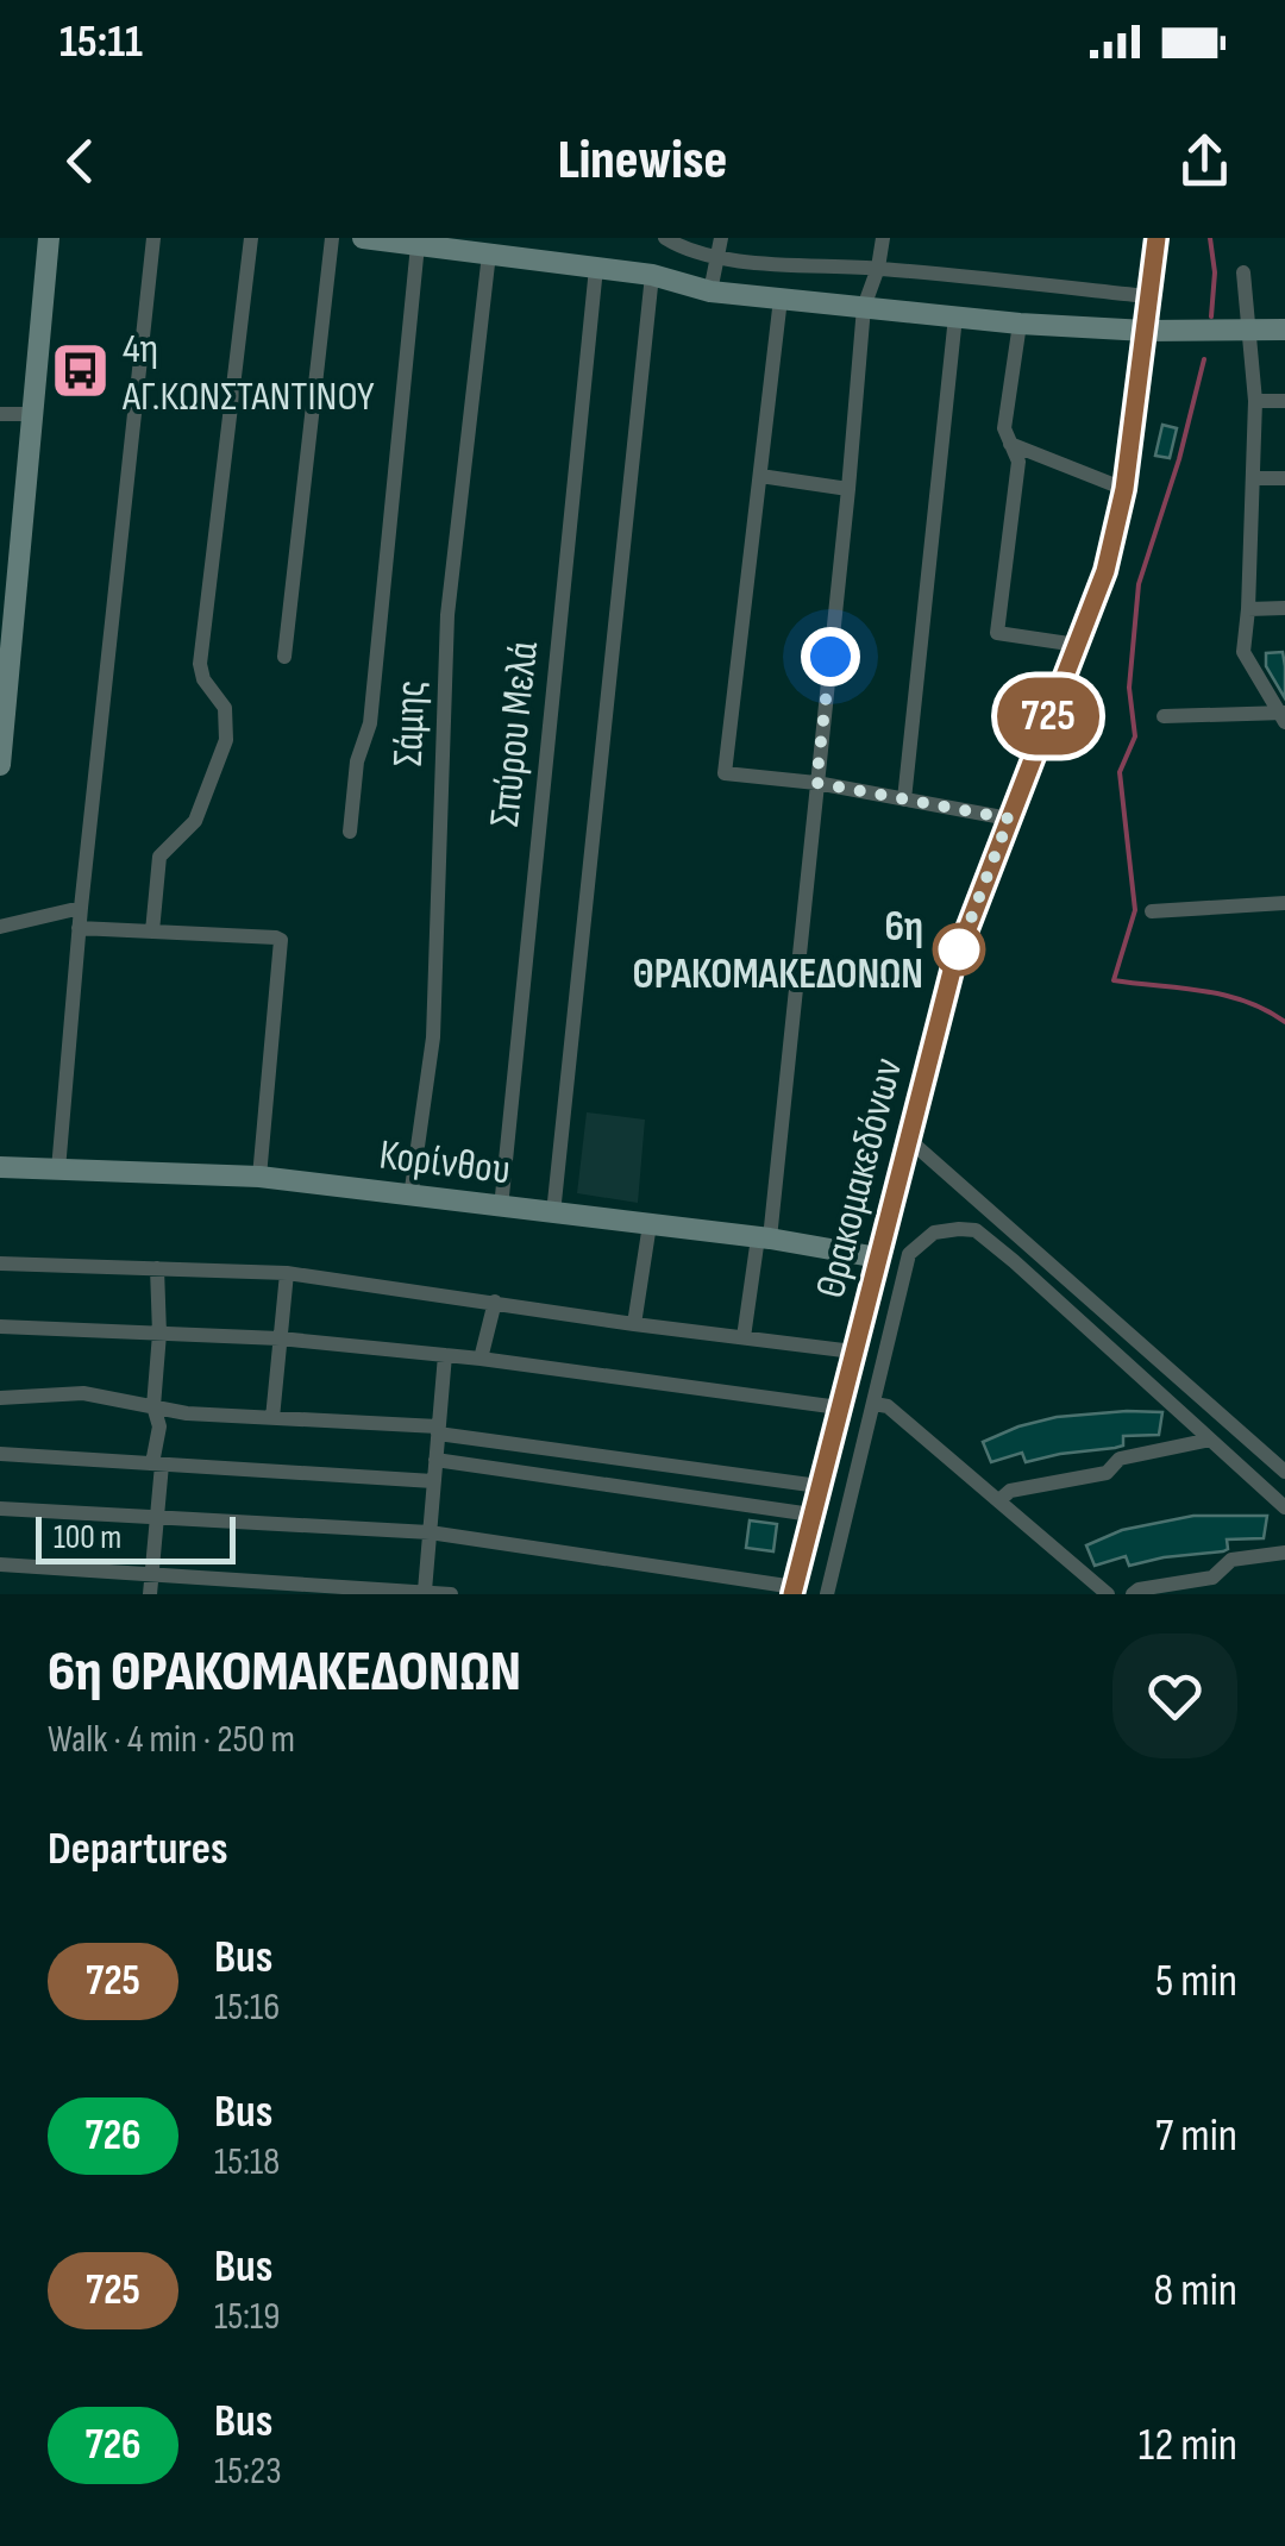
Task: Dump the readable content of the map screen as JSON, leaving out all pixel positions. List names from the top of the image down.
{
  "streets": {
    "street": [
      "Σάμης",
      "Σπύρου Μελά",
      "Κορίνθου",
      "Θρακομακεδόνων"
    ]
  },
  "crossings": [
    ["Σάμης", "Κορίνθου"],
    ["Σπύρου Μελά", "Κορίνθου"],
    ["Κορίνθου", "Θρακομακεδόνων"]
  ],
  "places": {
    "bus stop": ["4η ΑΓ.ΚΩΝΣΤΑΝΤΙΝΟΥ"],
    "other": ["6η ΘΡΑΚΟΜΑΚΕΔΟΝΩΝ"]
  },
  "lines": ["bus line 725"],
  "scale_bar": "100 m",
  "page": {
    "status": "15:11",
    "header": "Linewise",
    "on_map": "725",
    "scale": "100 m",
    "heading": [
      ["6η ΘΡΑΚΟΜΑΚΕΔΟΝΩΝ", "Walk · 4 min · 250 m"],
      "Departures"
    ],
    "list": [
      {
        "mark": "725",
        "name": "Bus",
        "note": "15:16",
        "value": "5 min"
      },
      {
        "mark": "726",
        "name": "Bus",
        "note": "15:18",
        "value": "7 min"
      },
      {
        "mark": "725",
        "name": "Bus",
        "note": "15:19",
        "value": "8 min"
      },
      {
        "mark": "726",
        "name": "Bus",
        "note": "15:23",
        "value": "12 min"
      }
    ]
  }
}
